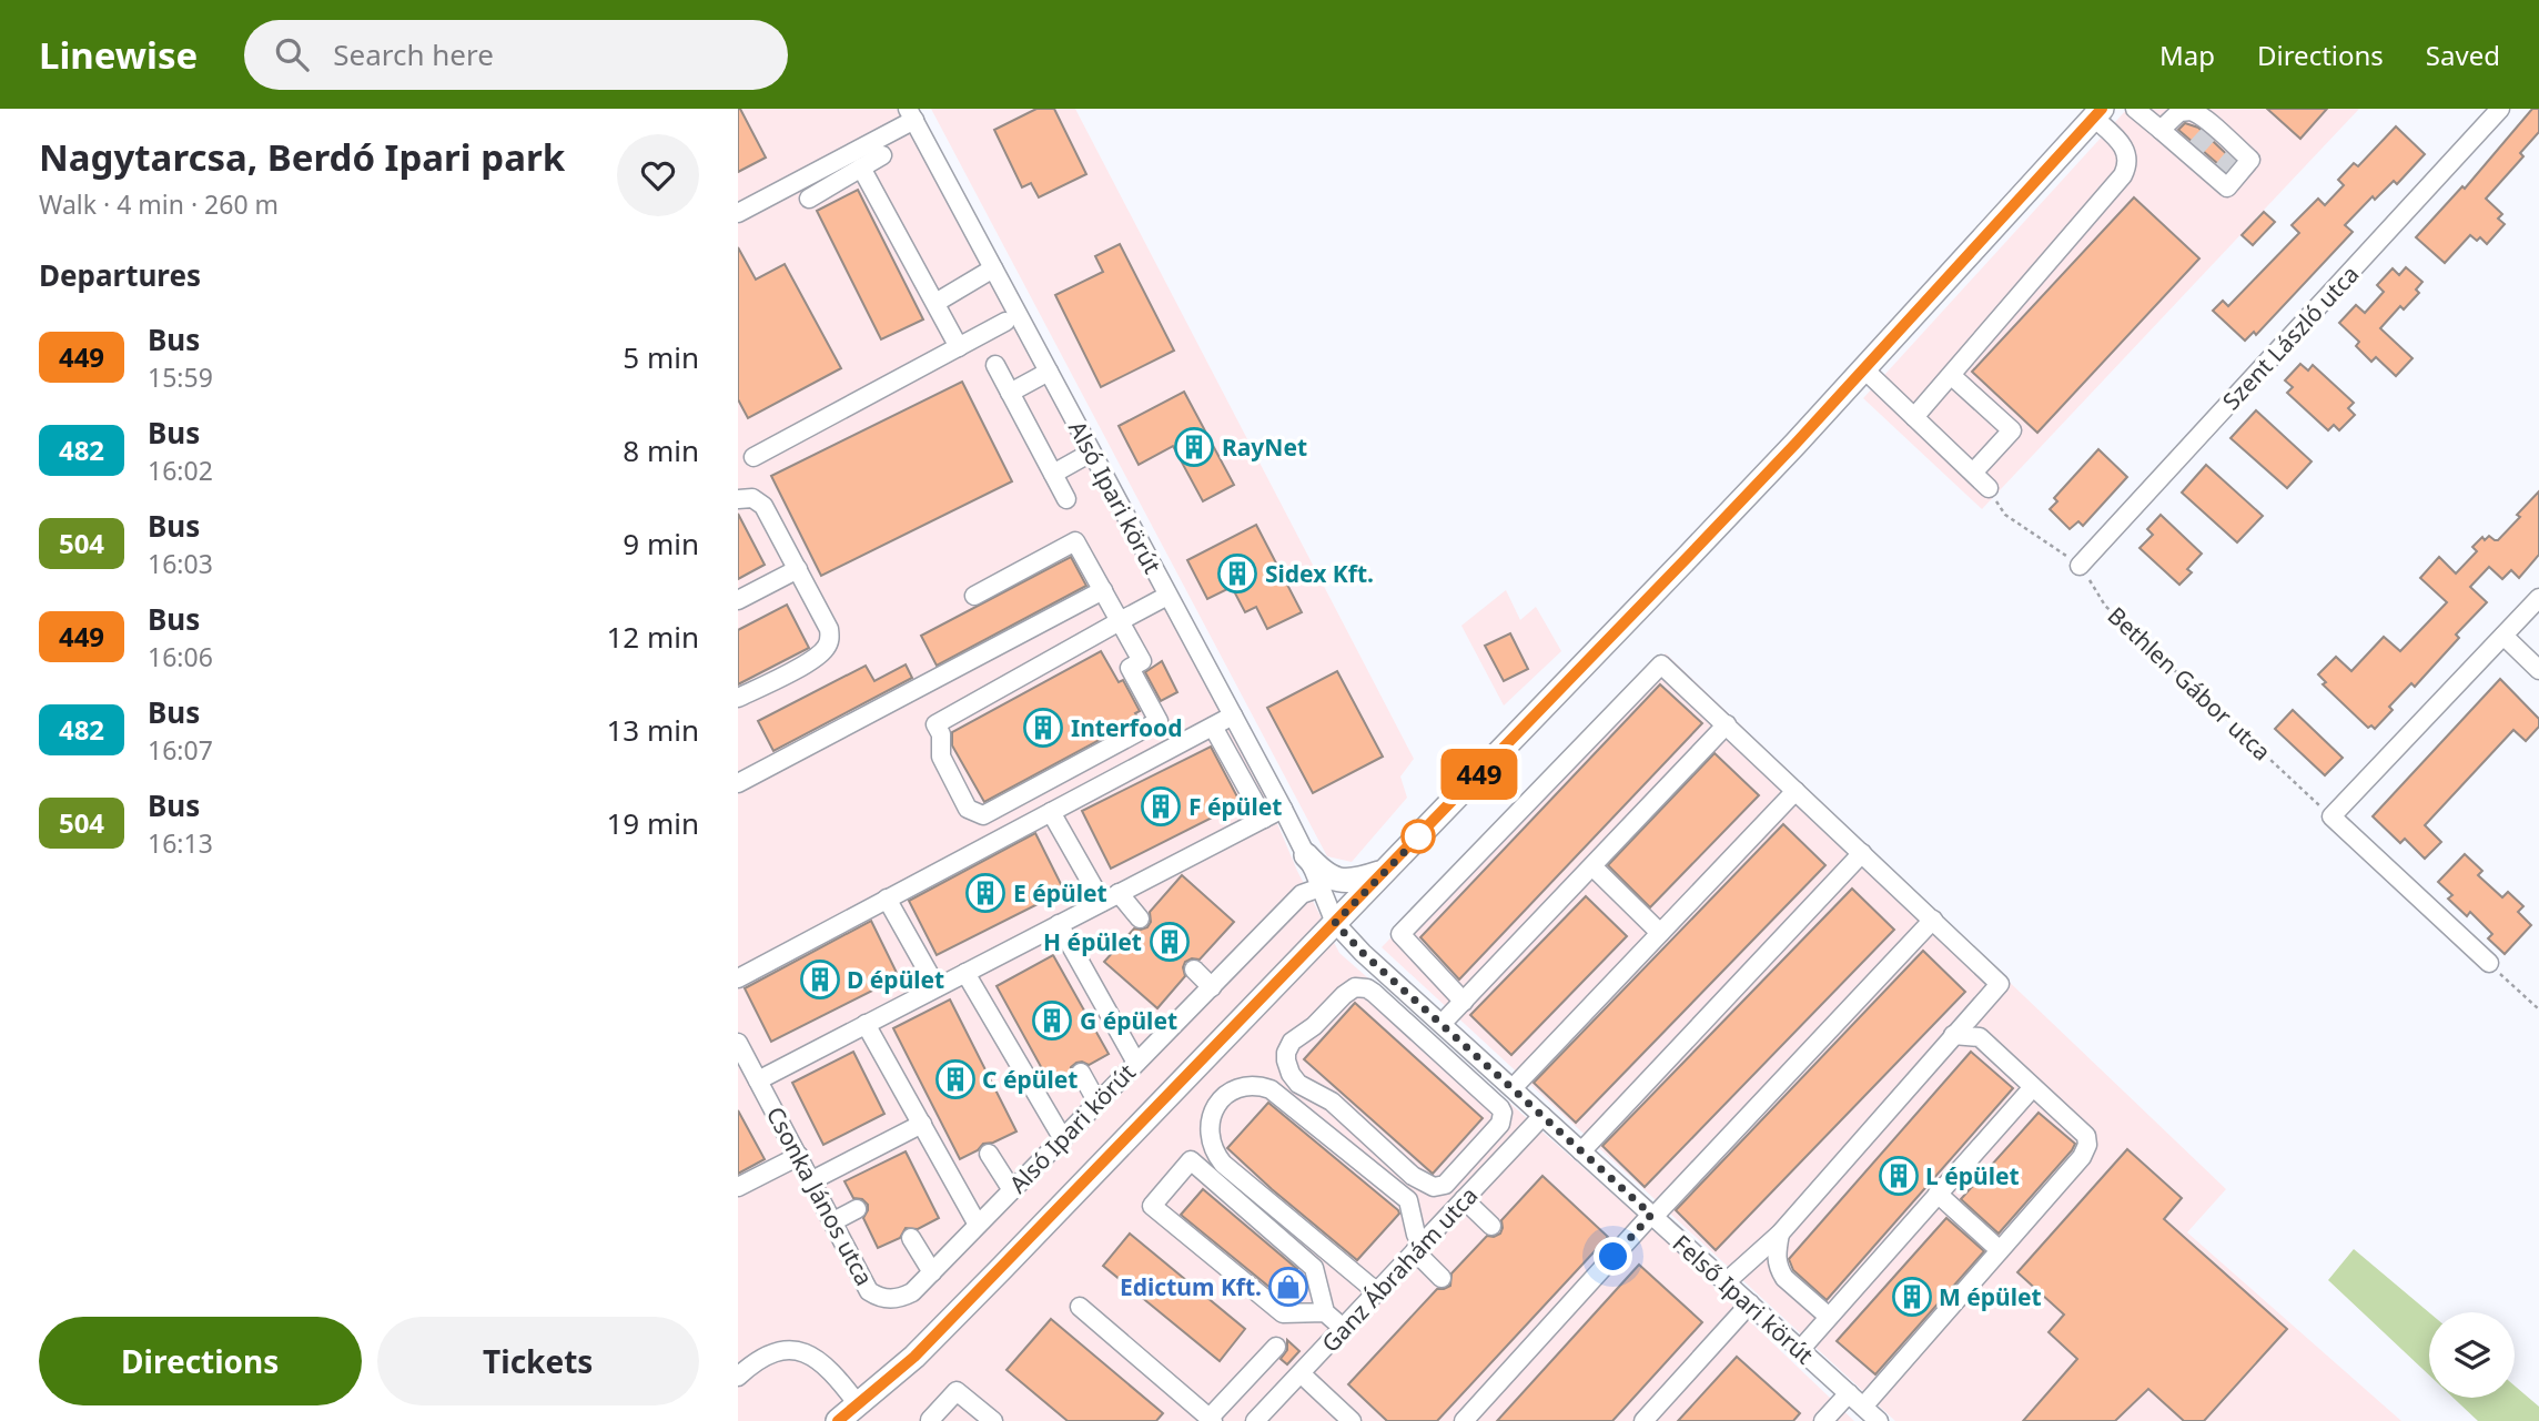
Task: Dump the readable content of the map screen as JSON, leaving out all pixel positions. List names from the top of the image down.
{
  "streets": {
    "street": [
      "Szent László utca",
      "Alsó Ipari körút",
      "Csonka János utca",
      "Ganz Ábrahám utca",
      "Felső Ipari körút"
    ],
    "path": ["Bethlen Gábor utca"]
  },
  "crossings": [
    ["Szent László utca", "Bethlen Gábor utca"],
    ["Alsó Ipari körút", "Csonka János utca"],
    ["Alsó Ipari körút", "Felső Ipari körút"],
    ["Ganz Ábrahám utca", "Felső Ipari körút"]
  ],
  "places": {
    "building": [
      "RayNet",
      "Sidex Kft.",
      "Interfood",
      "F épület",
      "E épület",
      "H épület",
      "D épület",
      "G épület",
      "C épület",
      "L épület",
      "M épület"
    ],
    "shop": ["Edictum Kft."]
  },
  "lines": ["bus line 449"],
  "page": {
    "header": "Linewise",
    "search": "Search here",
    "nav": ["Map", "Directions", "Saved"],
    "heading": [
      ["Nagytarcsa, Berdó Ipari park", "Walk · 4 min · 260 m"],
      "Departures"
    ],
    "on_map": "449",
    "list": [
      {
        "mark": "449",
        "name": "Bus",
        "note": "15:59",
        "value": "5 min"
      },
      {
        "mark": "482",
        "name": "Bus",
        "note": "16:02",
        "value": "8 min"
      },
      {
        "mark": "504",
        "name": "Bus",
        "note": "16:03",
        "value": "9 min"
      },
      {
        "mark": "449",
        "name": "Bus",
        "note": "16:06",
        "value": "12 min"
      },
      {
        "mark": "482",
        "name": "Bus",
        "note": "16:07",
        "value": "13 min"
      },
      {
        "mark": "504",
        "name": "Bus",
        "note": "16:13",
        "value": "19 min"
      }
    ],
    "buttons": ["Directions", "Tickets"]
  }
}
